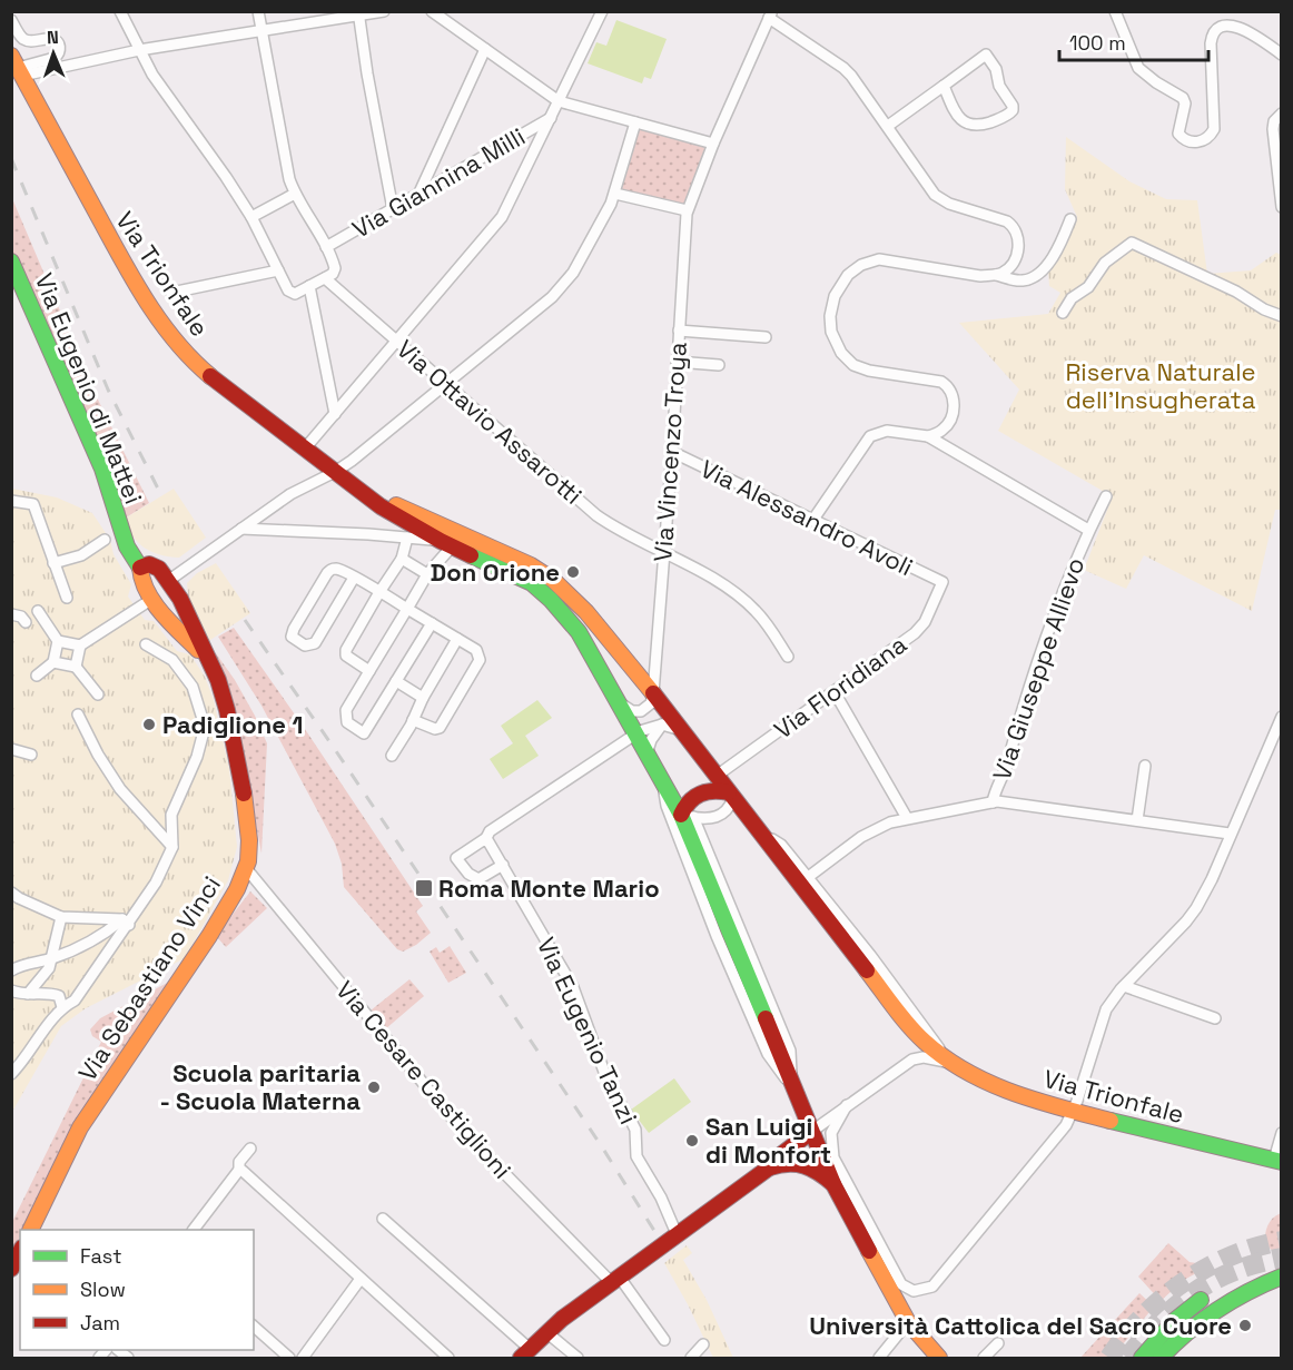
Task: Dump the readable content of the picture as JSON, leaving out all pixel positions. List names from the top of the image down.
{
  "streets": {
    "main road": ["Via Trionfale", "Via Eugenio di Mattei", "Via Sebastiano Vinci"],
    "street": [
      "Via Giannina Milli",
      "Via Ottavio Assarotti",
      "Via Vincenzo Troya",
      "Via Alessandro Avoli",
      "Via Giuseppe Allievo",
      "Via Floridiana",
      "Via Eugenio Tanzi",
      "Via Cesare Castiglioni"
    ]
  },
  "crossings": [
    ["Via Trionfale", "Via Vincenzo Troya"],
    ["Via Trionfale", "Via Giuseppe Allievo"],
    ["Via Trionfale", "Via Floridiana"],
    ["Via Eugenio di Mattei", "Via Sebastiano Vinci"],
    ["Via Ottavio Assarotti", "Via Vincenzo Troya"],
    ["Via Vincenzo Troya", "Via Alessandro Avoli"],
    ["Via Alessandro Avoli", "Via Floridiana"],
    ["Via Sebastiano Vinci", "Via Cesare Castiglioni"]
  ],
  "parks": ["Riserva Naturale dell'Insugherata"],
  "places": {
    "other": [
      "Don Orione",
      "Padiglione 1",
      "Scuola paritaria - Scuola Materna",
      "San Luigi di Monfort",
      "Università Cattolica del Sacro Cuore"
    ],
    "transit": ["Roma Monte Mario"]
  },
  "legend": ["Fast", "Slow", "Jam"],
  "scale_bar": "100 m",
  "north": "top"
}
